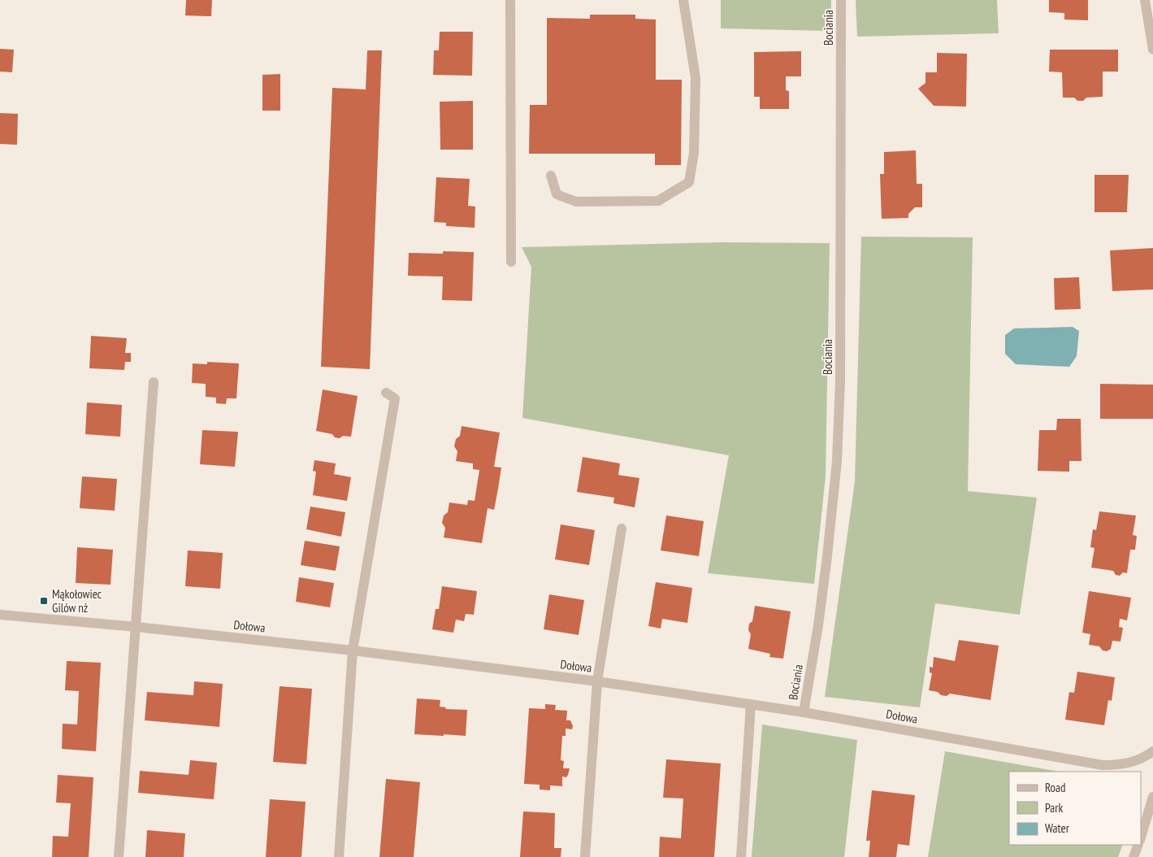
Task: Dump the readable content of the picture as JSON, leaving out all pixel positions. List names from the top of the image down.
{
  "streets": {
    "street": ["Bociania", "Dołowa"]
  },
  "crossings": [
    ["Bociania", "Dołowa"]
  ],
  "places": {
    "transit": ["Mąkołowiec Gilów nż"]
  },
  "legend": ["Road", "Park", "Water"]
}
